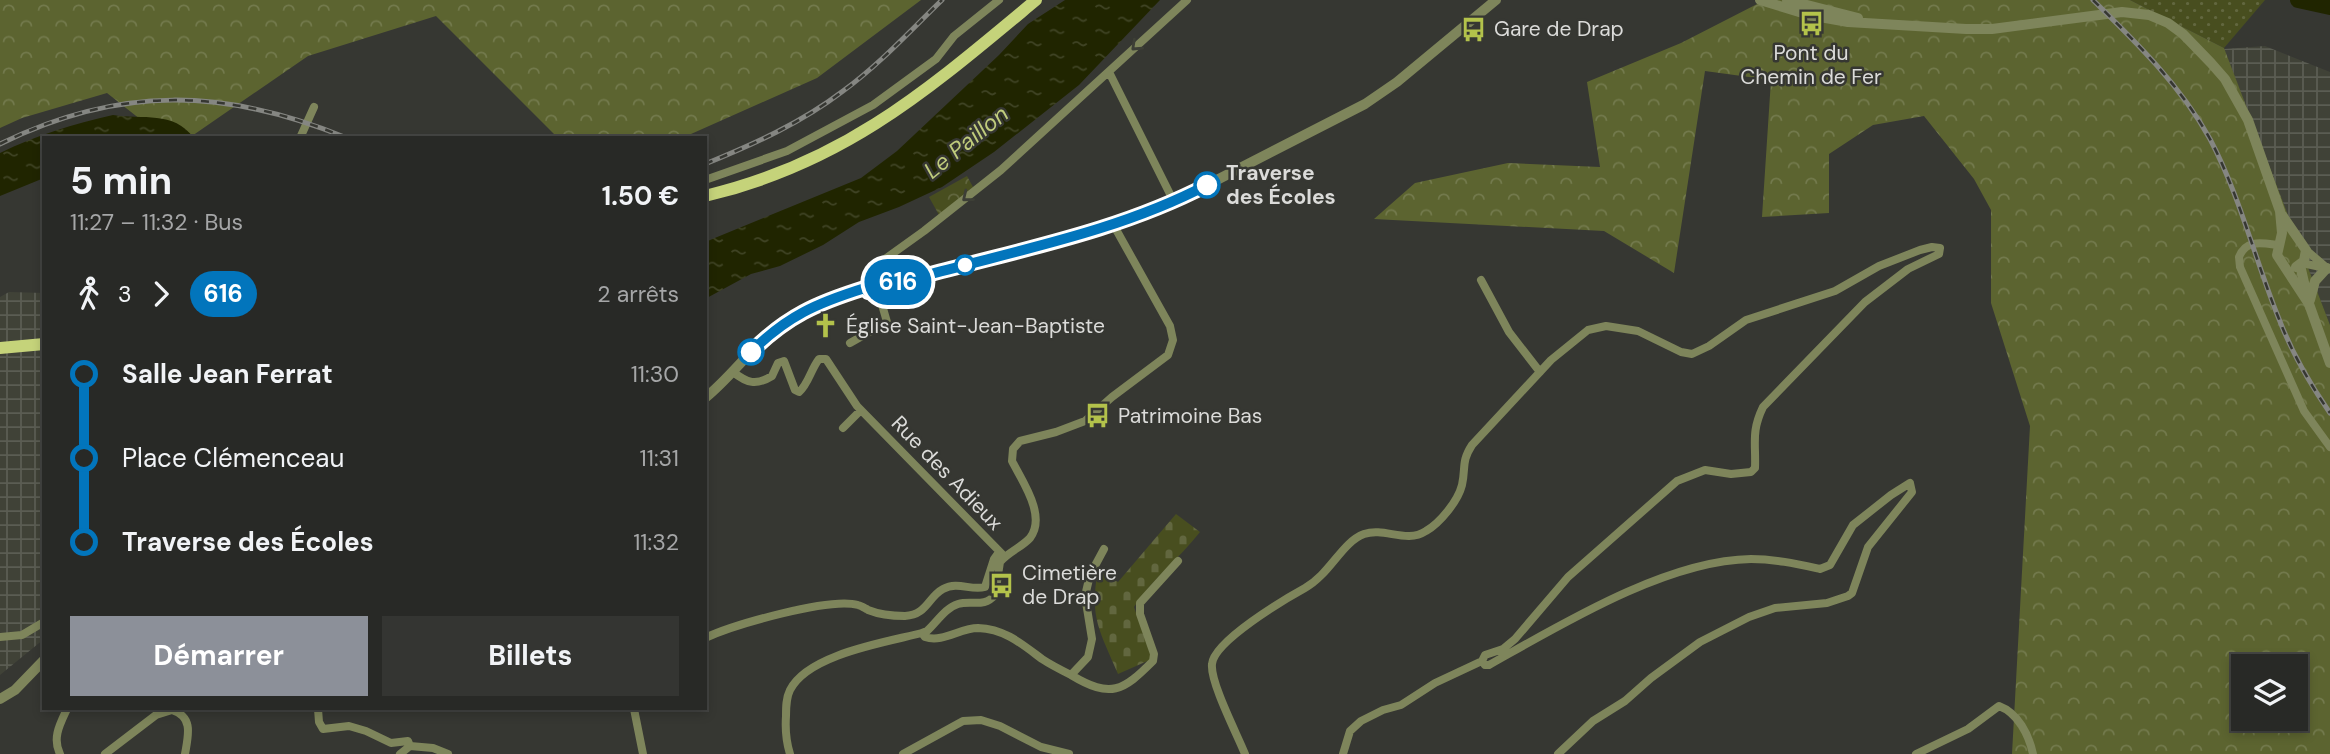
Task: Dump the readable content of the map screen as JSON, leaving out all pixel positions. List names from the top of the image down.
{
  "streets": {
    "street": ["Rue des Adieux"]
  },
  "water": ["Le Paillon"],
  "places": {
    "bus stop": [
      "Pont du Chemin de Fer",
      "Gare de Drap",
      "Patrimoine Bas",
      "Cimetière de Drap"
    ],
    "other": ["Traverse des Écoles"],
    "church": ["Église Saint-Jean-Baptiste"]
  },
  "lines": ["bus line 616"],
  "page": {
    "on_map": "616",
    "heading": ["5 min", "11:27 – 11:32 · Bus", "1.50 €"],
    "legs": ["3", "616", "2 arrêts"],
    "list": [
      {
        "name": "Salle Jean Ferrat",
        "value": "11:30"
      },
      {
        "name": "Place Clémenceau",
        "value": "11:31"
      },
      {
        "name": "Traverse des Écoles",
        "value": "11:32"
      }
    ],
    "buttons": ["Démarrer", "Billets"]
  }
}
